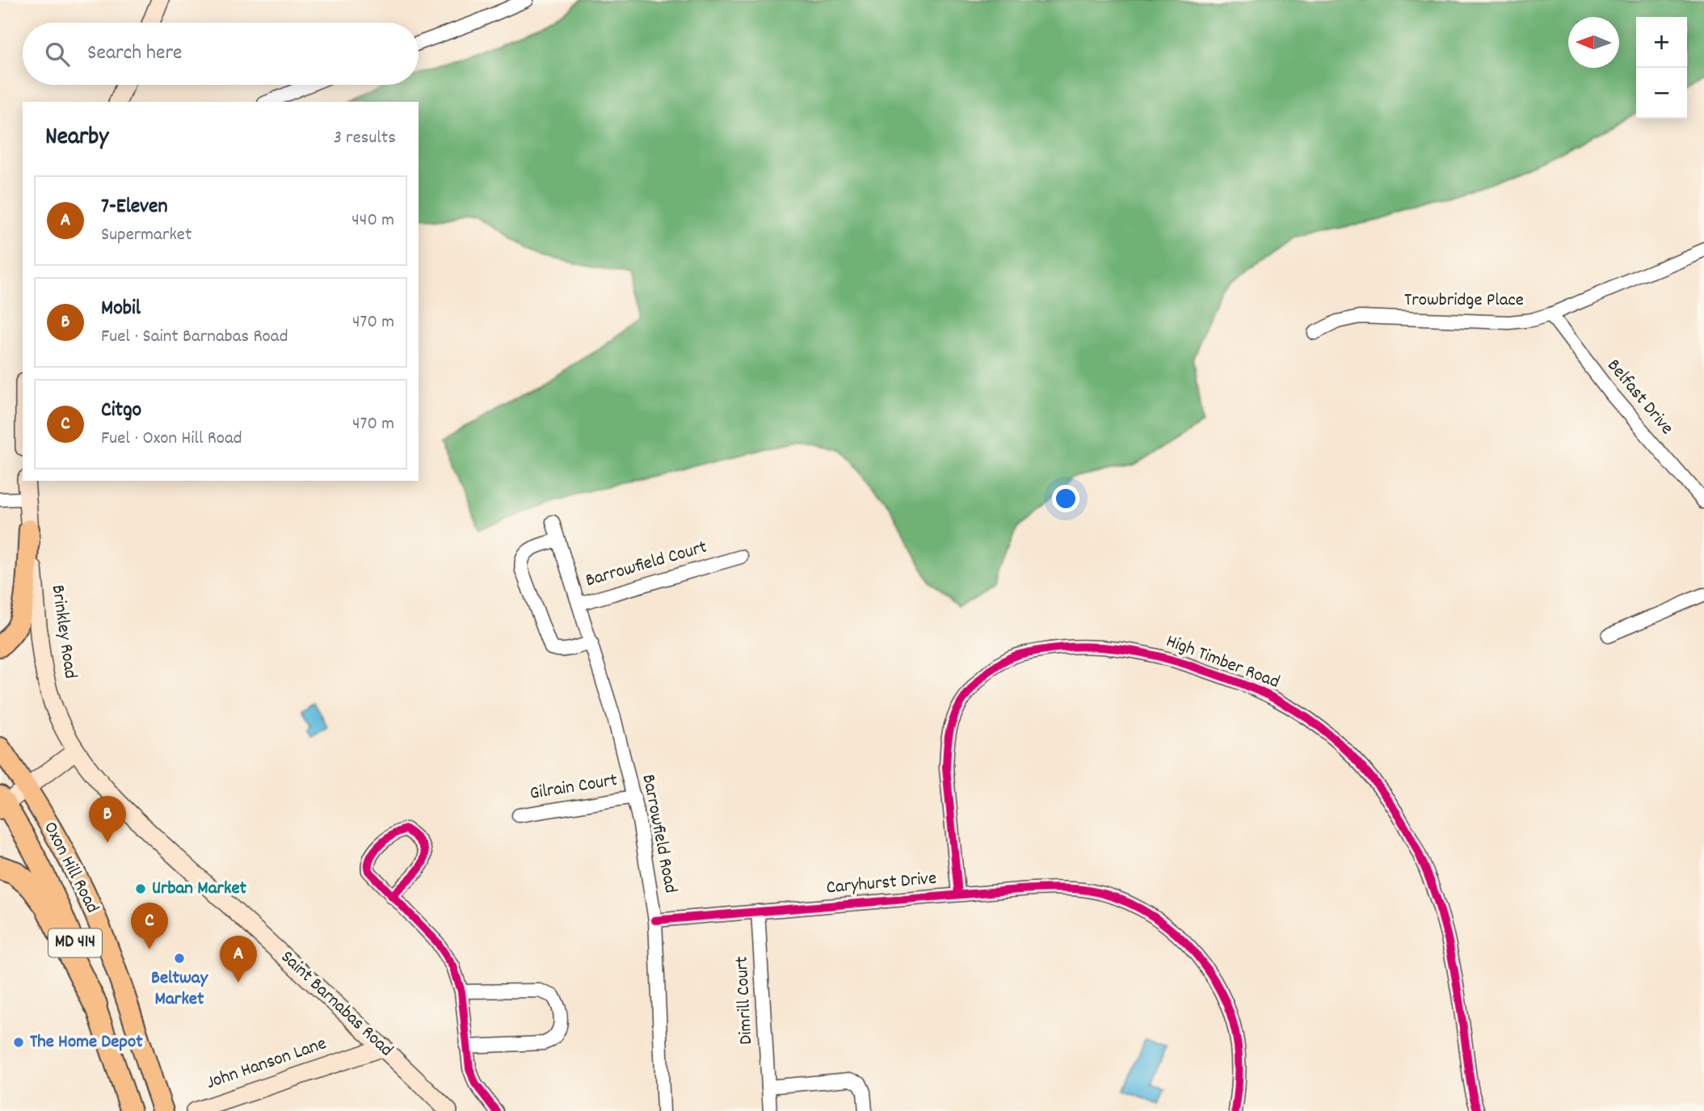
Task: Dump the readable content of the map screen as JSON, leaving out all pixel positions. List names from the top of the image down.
{
  "streets": {
    "main road": [
      "Brinkley Road",
      "Oxon Hill Road",
      "MD 414",
      "Saint Barnabas Road",
      "John Hanson Lane"
    ],
    "street": [
      "Trowbridge Place",
      "Belfast Drive",
      "Barrowfield Court",
      "High Timber Road",
      "Gilrain Court",
      "Barrowfield Road",
      "Caryhurst Drive",
      "Dimrill Court"
    ]
  },
  "crossings": [
    ["Trowbridge Place", "Belfast Drive"],
    ["Barrowfield Court", "Barrowfield Road"],
    ["Brinkley Road", "Saint Barnabas Road"],
    ["High Timber Road", "Caryhurst Drive"],
    ["Gilrain Court", "Barrowfield Road"],
    ["Barrowfield Road", "Caryhurst Drive"],
    ["Oxon Hill Road", "MD 414"],
    ["Caryhurst Drive", "Dimrill Court"],
    ["Saint Barnabas Road", "John Hanson Lane"]
  ],
  "places": ["Urban Market", "Beltway Market", "The Home Depot"],
  "north": "left",
  "page": {
    "map_buttons": ["+", "−"],
    "search": "Search here",
    "heading": ["Nearby", "3 results"],
    "list": [
      {
        "mark": "A",
        "name": "7-Eleven",
        "note": "Supermarket",
        "value": "440 m"
      },
      {
        "mark": "B",
        "name": "Mobil",
        "note": "Fuel · Saint Barnabas Road",
        "value": "470 m"
      },
      {
        "mark": "C",
        "name": "Citgo",
        "note": "Fuel · Oxon Hill Road",
        "value": "470 m"
      }
    ],
    "pins": ["B", "C", "A"]
  }
}
